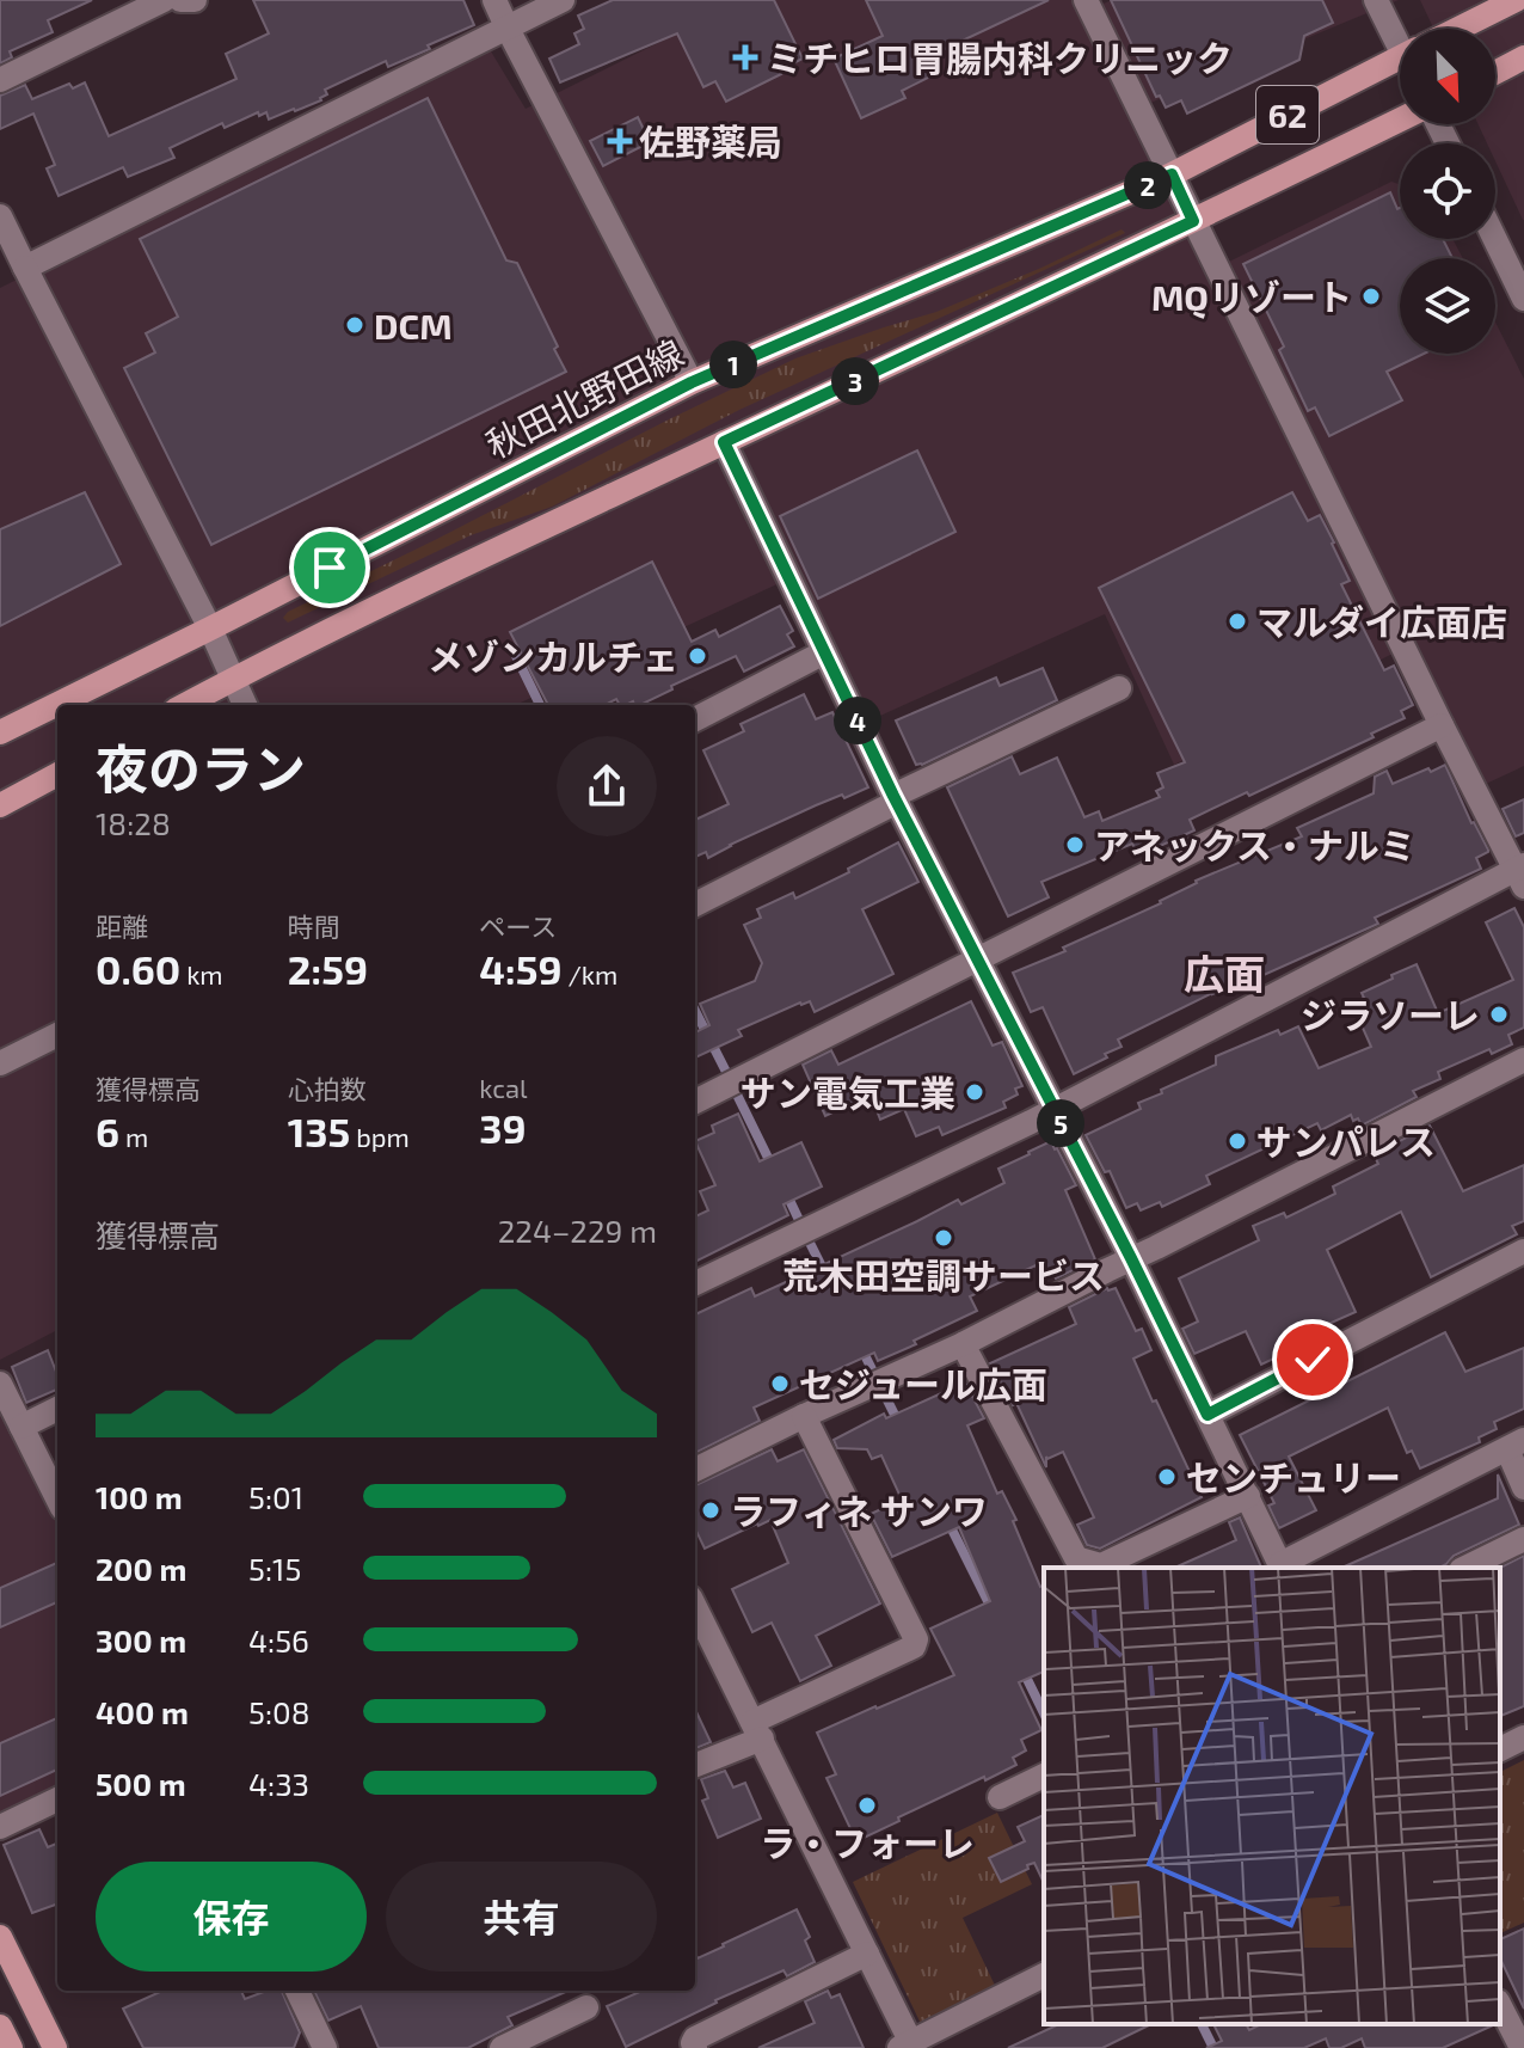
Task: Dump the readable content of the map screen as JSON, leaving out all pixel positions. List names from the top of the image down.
{
  "streets": {
    "main road": ["62", "秋田北野田線"]
  },
  "districts": ["広面"],
  "places": {
    "health": ["ミチヒロ胃腸内科クリニック", "佐野薬局"],
    "other": [
      "MQリゾート",
      "DCM",
      "マルダイ広面店",
      "メゾンカルチェ",
      "アネックス・ナルミ",
      "ジラソーレ",
      "サン電気工業",
      "サンパレス",
      "荒木田空調サービス",
      "セジュール広面",
      "センチュリー",
      "ラフィネ サンワ",
      "ラ・フォーレ"
    ]
  },
  "north": "bottom right",
  "page": {
    "pins": [
      "2",
      "1",
      "3",
      "4",
      "5"
    ],
    "heading": ["夜のラン", "18:28"],
    "stats": [
      ["距離", "0.60 km"],
      ["時間", "2:59"],
      ["ペース", "4:59 /km"],
      ["獲得標高", "6 m"],
      ["心拍数", "135 bpm"],
      ["kcal", "39"]
    ],
    "chart": ["獲得標高", "224–229 m"],
    "list": [
      {
        "name": "100 m",
        "note": "5:01"
      },
      {
        "name": "200 m",
        "note": "5:15"
      },
      {
        "name": "300 m",
        "note": "4:56"
      },
      {
        "name": "400 m",
        "note": "5:08"
      },
      {
        "name": "500 m",
        "note": "4:33"
      }
    ],
    "buttons": ["保存", "共有"]
  }
}
